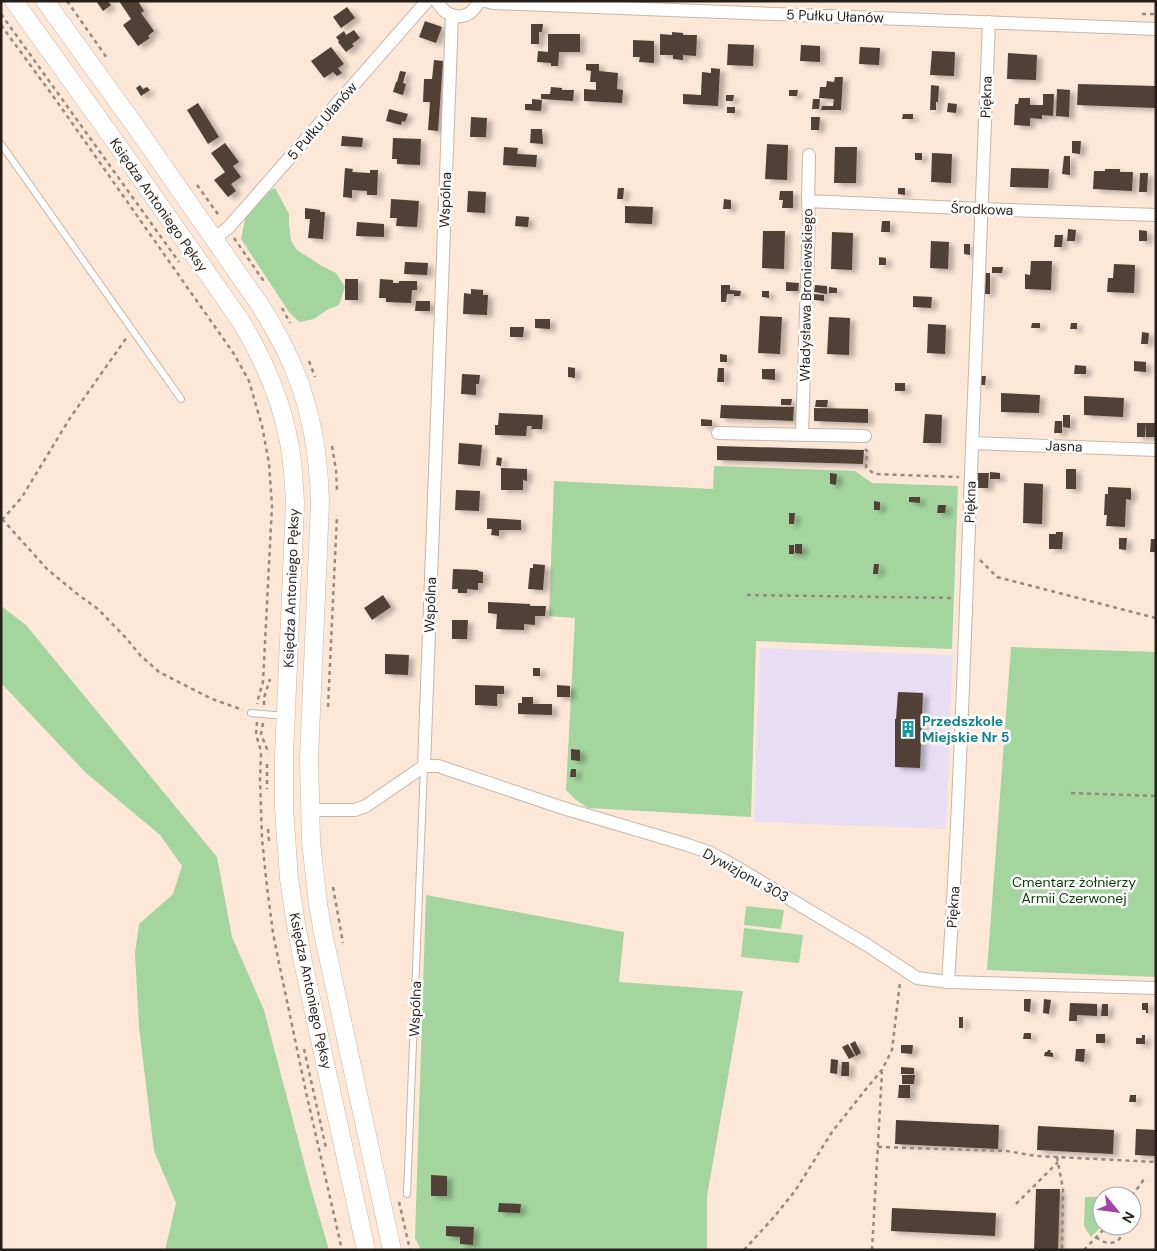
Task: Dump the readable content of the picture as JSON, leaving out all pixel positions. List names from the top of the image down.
{
  "streets": {
    "main road": ["Księdza Antoniego Pęksy"],
    "street": [
      "5 Pułku Ułanów",
      "Piękna",
      "Wspólna",
      "Środkowa",
      "Władysława Broniewskiego",
      "Jasna",
      "Dywizjonu 303"
    ]
  },
  "crossings": [
    ["5 Pułku Ułanów", "Piękna"],
    ["5 Pułku Ułanów", "Księdza Antoniego Pęksy"],
    ["Piękna", "Środkowa"],
    ["Piękna", "Jasna"],
    ["Piękna", "Dywizjonu 303"],
    ["Wspólna", "Dywizjonu 303"],
    ["Środkowa", "Władysława Broniewskiego"]
  ],
  "parks": ["Cmentarz żołnierzy Armii Czerwonej"],
  "places": {
    "building": ["Przedszkole Miejskie Nr 5"]
  },
  "north": "bottom right"
}
